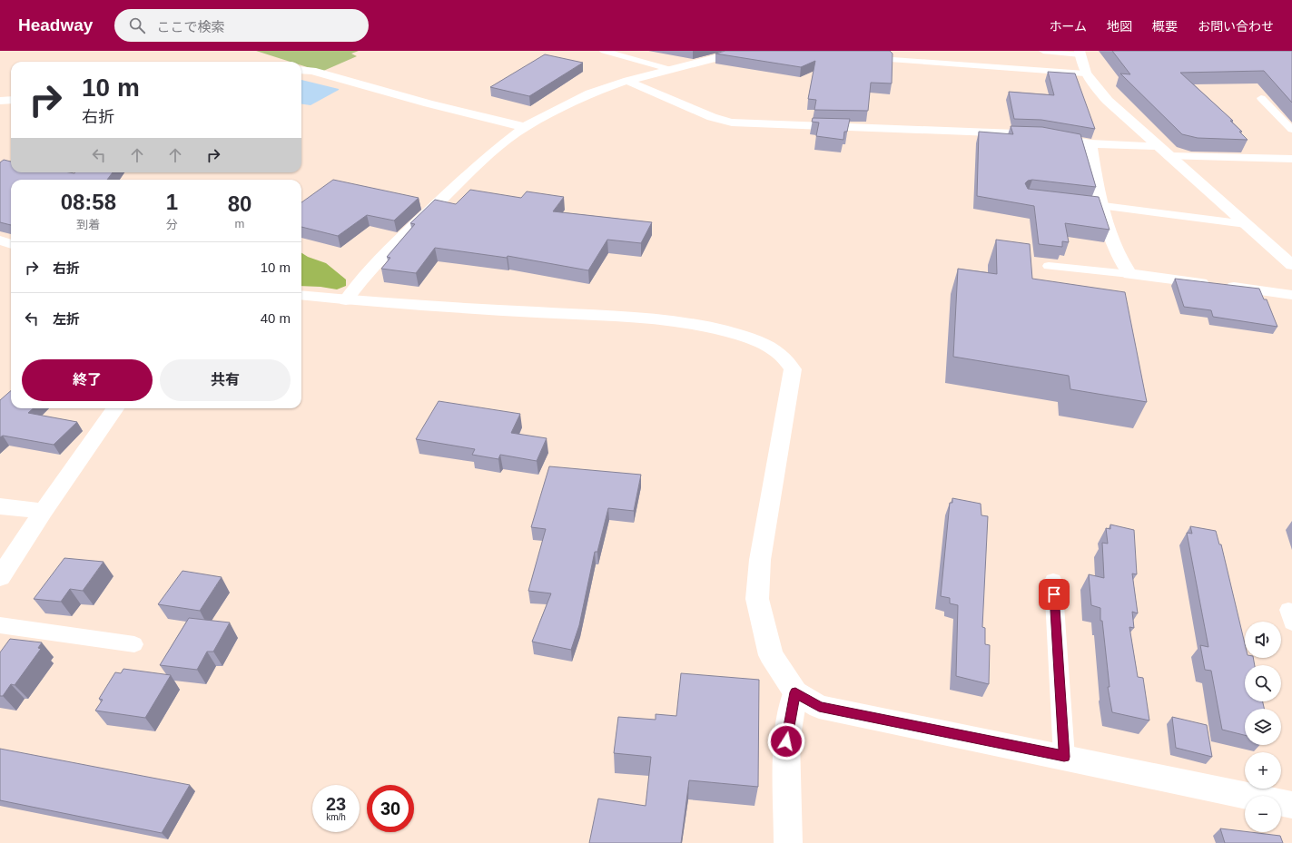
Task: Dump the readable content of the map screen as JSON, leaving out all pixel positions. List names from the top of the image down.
{
  "page": {
    "header": "Headway",
    "search": "ここで検索",
    "nav": [
      "ホーム",
      "地図",
      "概要",
      "お問い合わせ"
    ],
    "turn": ["10 m", "右折"],
    "eta": [
      "08:58",
      "到着",
      "1",
      "分",
      "80",
      "m"
    ],
    "list": [
      {
        "name": "右折",
        "value": "10 m"
      },
      {
        "name": "左折",
        "value": "40 m"
      }
    ],
    "buttons": ["終了", "共有"],
    "map_buttons": ["+", "−"],
    "speed": "23 km/h",
    "limit": "30"
  }
}
